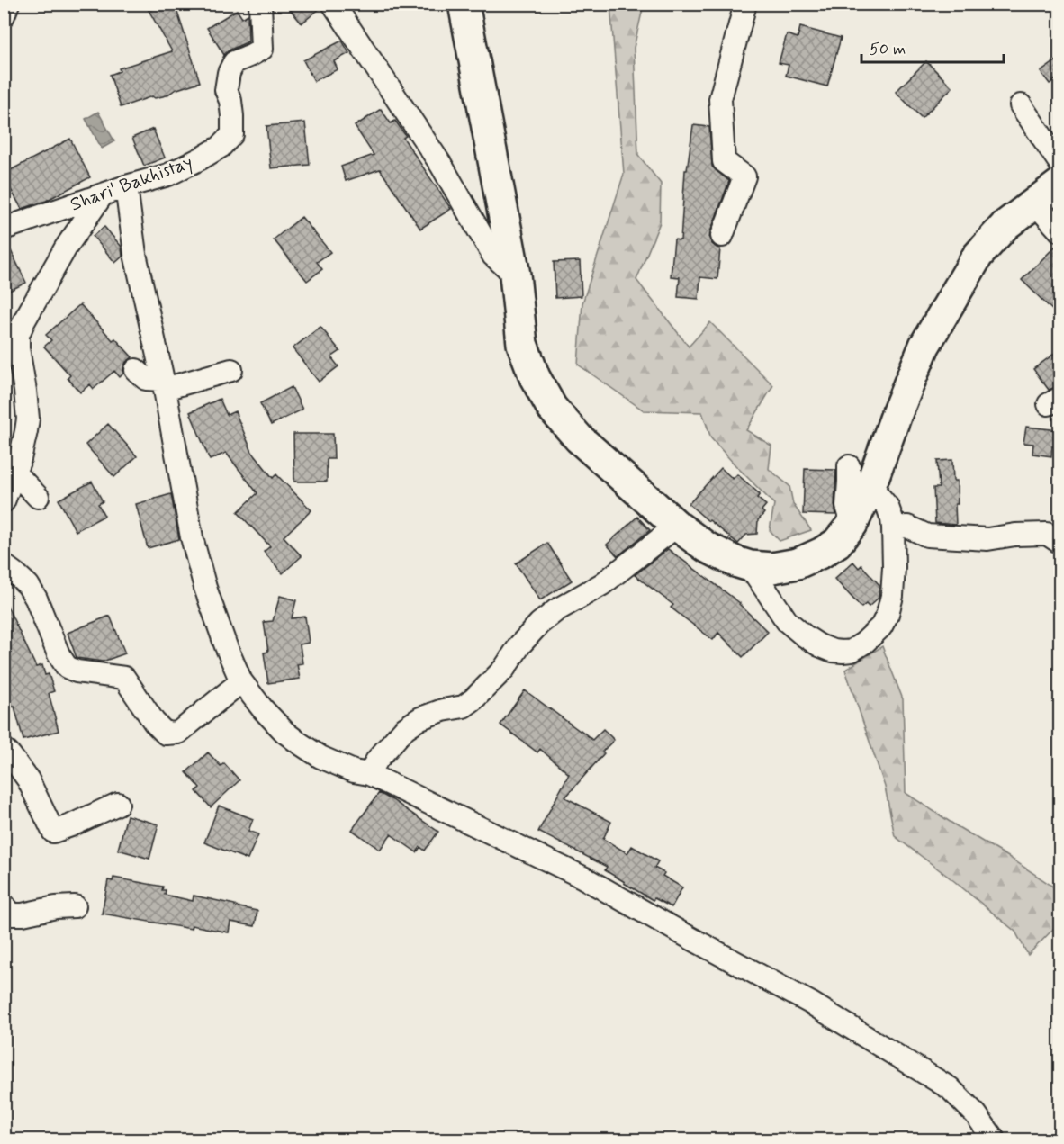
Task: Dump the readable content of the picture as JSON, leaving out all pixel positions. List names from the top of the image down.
{
  "streets": {
    "street": ["Shari' Bakhistay"]
  },
  "scale_bar": "50 m"
}
